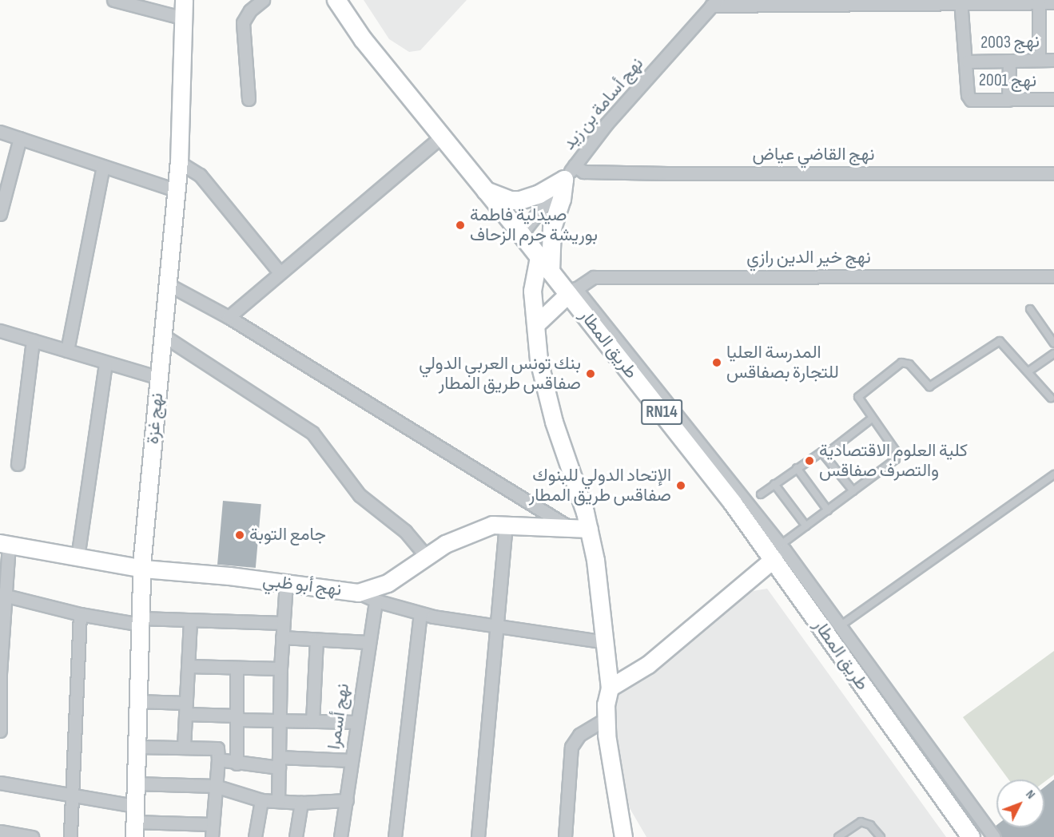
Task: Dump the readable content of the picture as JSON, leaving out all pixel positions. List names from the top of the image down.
{
  "streets": {
    "main road": ["طريق المطار", "RN14"],
    "street": [
      "نهج 2003",
      "نهج 2001",
      "نهج أسامة بن زيد",
      "نهج القاضي عياض",
      "نهج خير الدين رازي",
      "نهج غزة",
      "نهج أبو ظبي",
      "نهج أسمرا"
    ]
  },
  "crossings": [
    ["نهج 2003", "نهج 2001"],
    ["نهج أسامة بن زيد", "نهج القاضي عياض"],
    ["نهج أسامة بن زيد", "طريق المطار"],
    ["نهج خير الدين رازي", "طريق المطار"],
    ["نهج غزة", "نهج أبو ظبي"]
  ],
  "places": [
    "صيدلية فاطمة بوريشة حرم الزحاف",
    "المدرسة العليا للتجارة بصفاقس",
    "بنك تونس العربي الدولي صفاقس طريق المطار",
    "كلية العلوم الاقتصادية والتصرف صفاقس",
    "الإتحاد الدولي للبنوك صفاقس طريق المطار",
    "جامع التوبة"
  ],
  "north": "top right"
}
